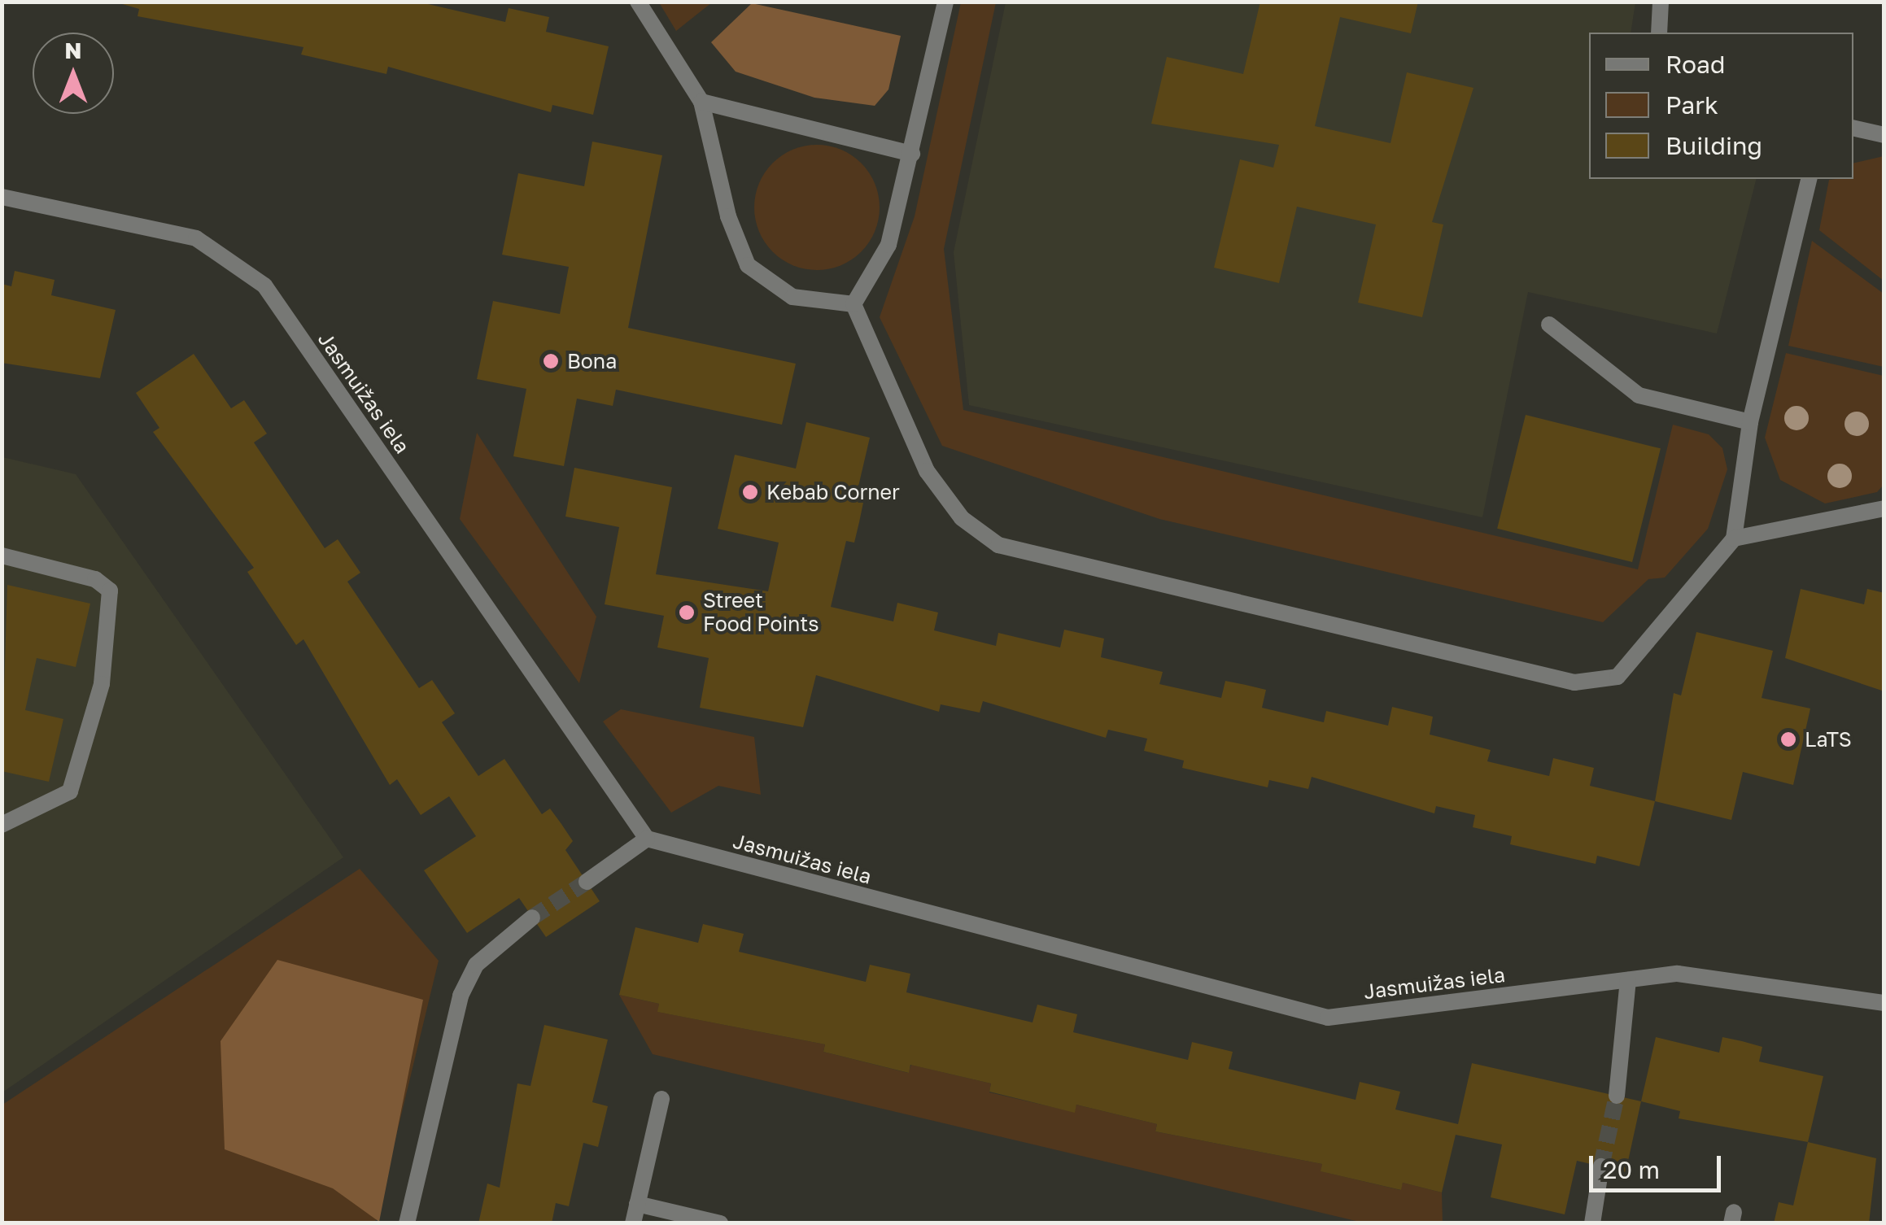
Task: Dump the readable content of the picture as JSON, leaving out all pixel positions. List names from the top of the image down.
{
  "streets": {
    "street": ["Jasmuižas iela"]
  },
  "places": [
    "Bona",
    "Kebab Corner",
    "Street Food Points",
    "LaTS"
  ],
  "legend": ["Road", "Park", "Building"],
  "scale_bar": "20 m",
  "north": "top"
}
